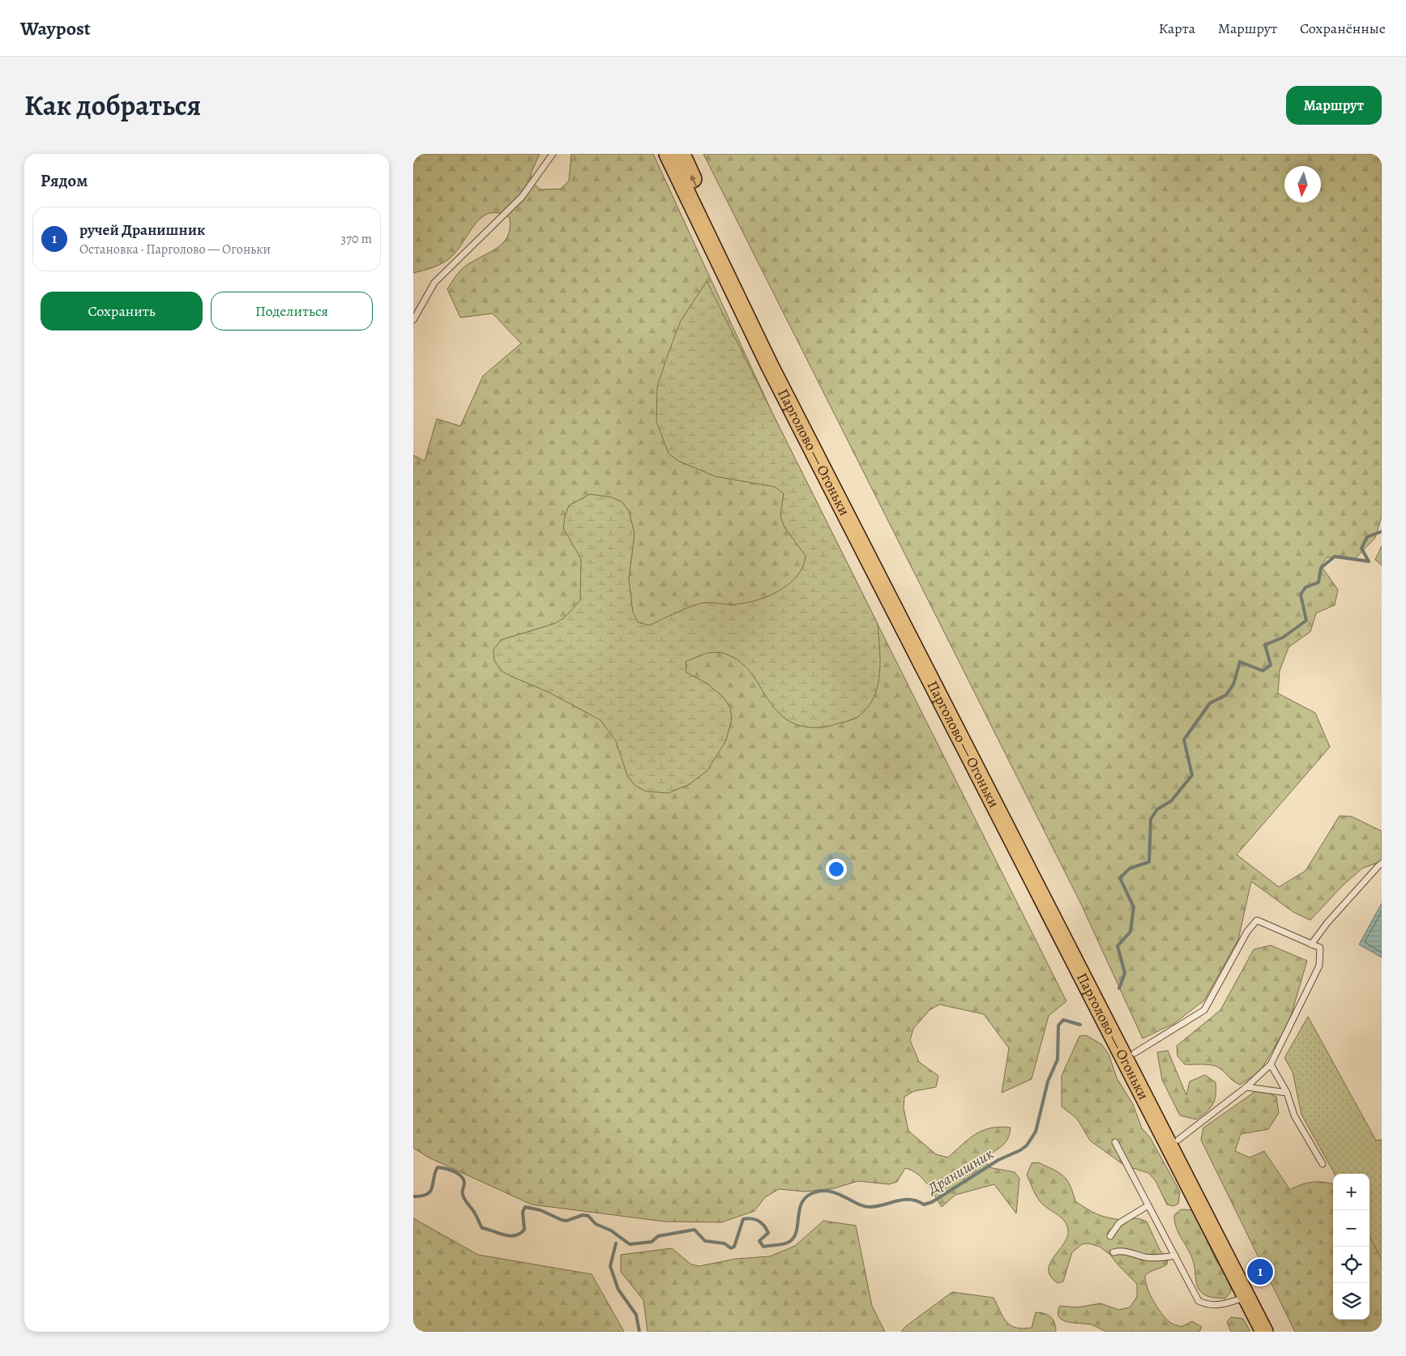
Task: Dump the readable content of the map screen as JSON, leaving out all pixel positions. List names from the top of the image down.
{
  "streets": {
    "main road": ["Парголово — Огоньки"]
  },
  "water": ["Дранишник"],
  "north": "bottom",
  "page": {
    "header": "Waypost",
    "nav": ["Карта", "Маршрут", "Сохранённые"],
    "title": "Как добраться",
    "buttons": [
      "Маршрут",
      ["Сохранить", "Поделиться"]
    ],
    "heading": "Рядом",
    "list": [
      {
        "mark": "1",
        "name": "ручей Дранишник",
        "note": "Остановка · Парголово — Огоньки",
        "value": "370 m"
      }
    ],
    "map_buttons": ["+", "−"],
    "pins": "1"
  }
}
